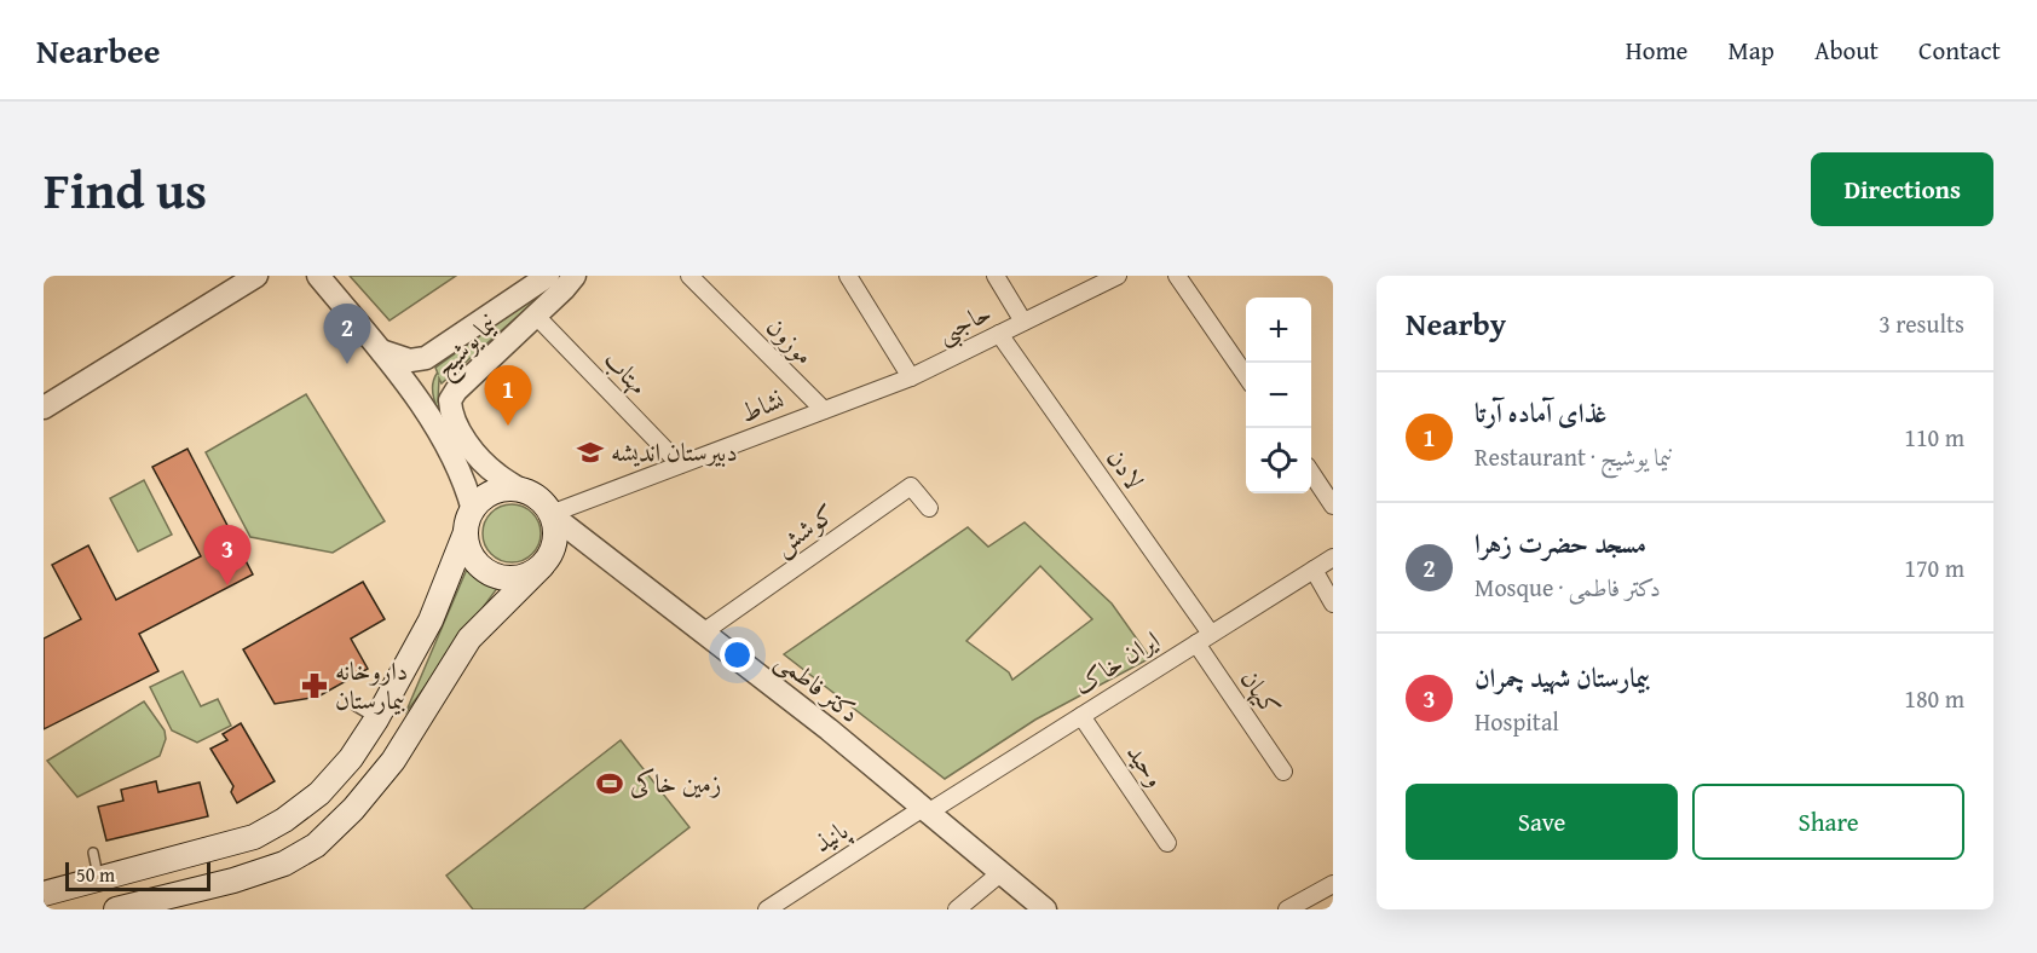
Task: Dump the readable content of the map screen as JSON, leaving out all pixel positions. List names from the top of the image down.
{
  "streets": {
    "street": [
      "حاجبی",
      "موزون",
      "نیما یوشیج",
      "مهتاب",
      "نشاط",
      "لادن",
      "کوشش",
      "ایران خاک",
      "دکتر فاطمی",
      "کیهان",
      "وحید",
      "پانیذ"
    ]
  },
  "crossings": [
    ["حاجبی", "نشاط"],
    ["حاجبی", "لادن"],
    ["موزون", "نشاط"],
    ["نیما یوشیج", "مهتاب"],
    ["نیما یوشیج", "نشاط"],
    ["نیما یوشیج", "دکتر فاطمی"],
    ["مهتاب", "نشاط"],
    ["نشاط", "دکتر فاطمی"],
    ["لادن", "ایران خاک"],
    ["لادن", "کیهان"],
    ["کوشش", "دکتر فاطمی"],
    ["ایران خاک", "دکتر فاطمی"],
    ["ایران خاک", "کیهان"],
    ["ایران خاک", "وحید"],
    ["ایران خاک", "پانیذ"],
    ["دکتر فاطمی", "پانیذ"]
  ],
  "places": {
    "school or university": ["دبیرستان اندیشه"],
    "pharmacy": ["داروخانه بیمارستان"],
    "sports": ["زمین خاکی"]
  },
  "scale_bar": "50 m",
  "page": {
    "header": "Nearbee",
    "nav": [
      "Home",
      "Map",
      "About",
      "Contact"
    ],
    "title": "Find us",
    "buttons": [
      "Directions",
      ["Save", "Share"]
    ],
    "heading": ["Nearby", "3 results"],
    "map_buttons": ["+", "−"],
    "pins": ["2", "1", "3"],
    "list": [
      {
        "mark": "1",
        "name": "غذای آماده آرتا",
        "note": "Restaurant · نیما یوشیج",
        "value": "110 m"
      },
      {
        "mark": "2",
        "name": "مسجد حضرت زهرا",
        "note": "Mosque · دکتر فاطمی",
        "value": "170 m"
      },
      {
        "mark": "3",
        "name": "بیمارستان شهید چمران",
        "note": "Hospital",
        "value": "180 m"
      }
    ],
    "scale": "50 m"
  }
}
